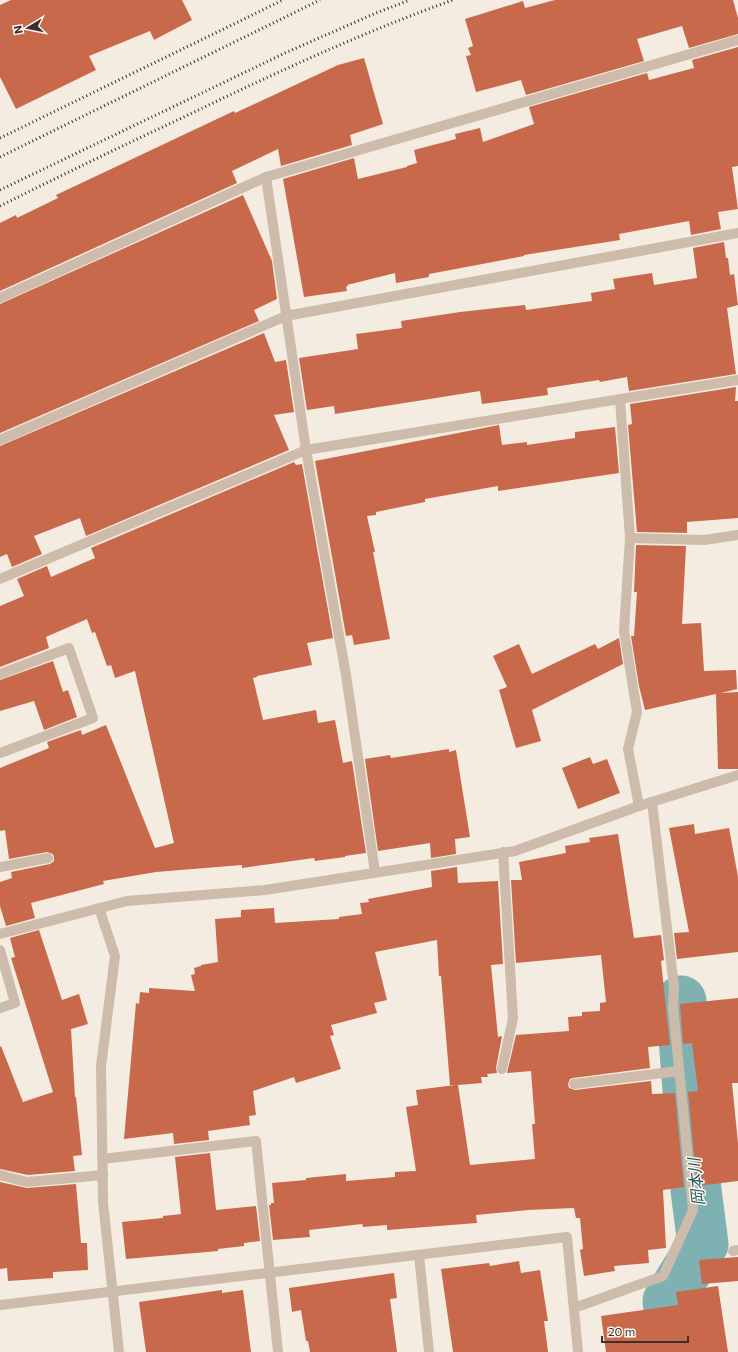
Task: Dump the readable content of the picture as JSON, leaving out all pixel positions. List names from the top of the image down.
{
  "water": ["岡本川"],
  "scale_bar": "20 m",
  "north": "left"
}
